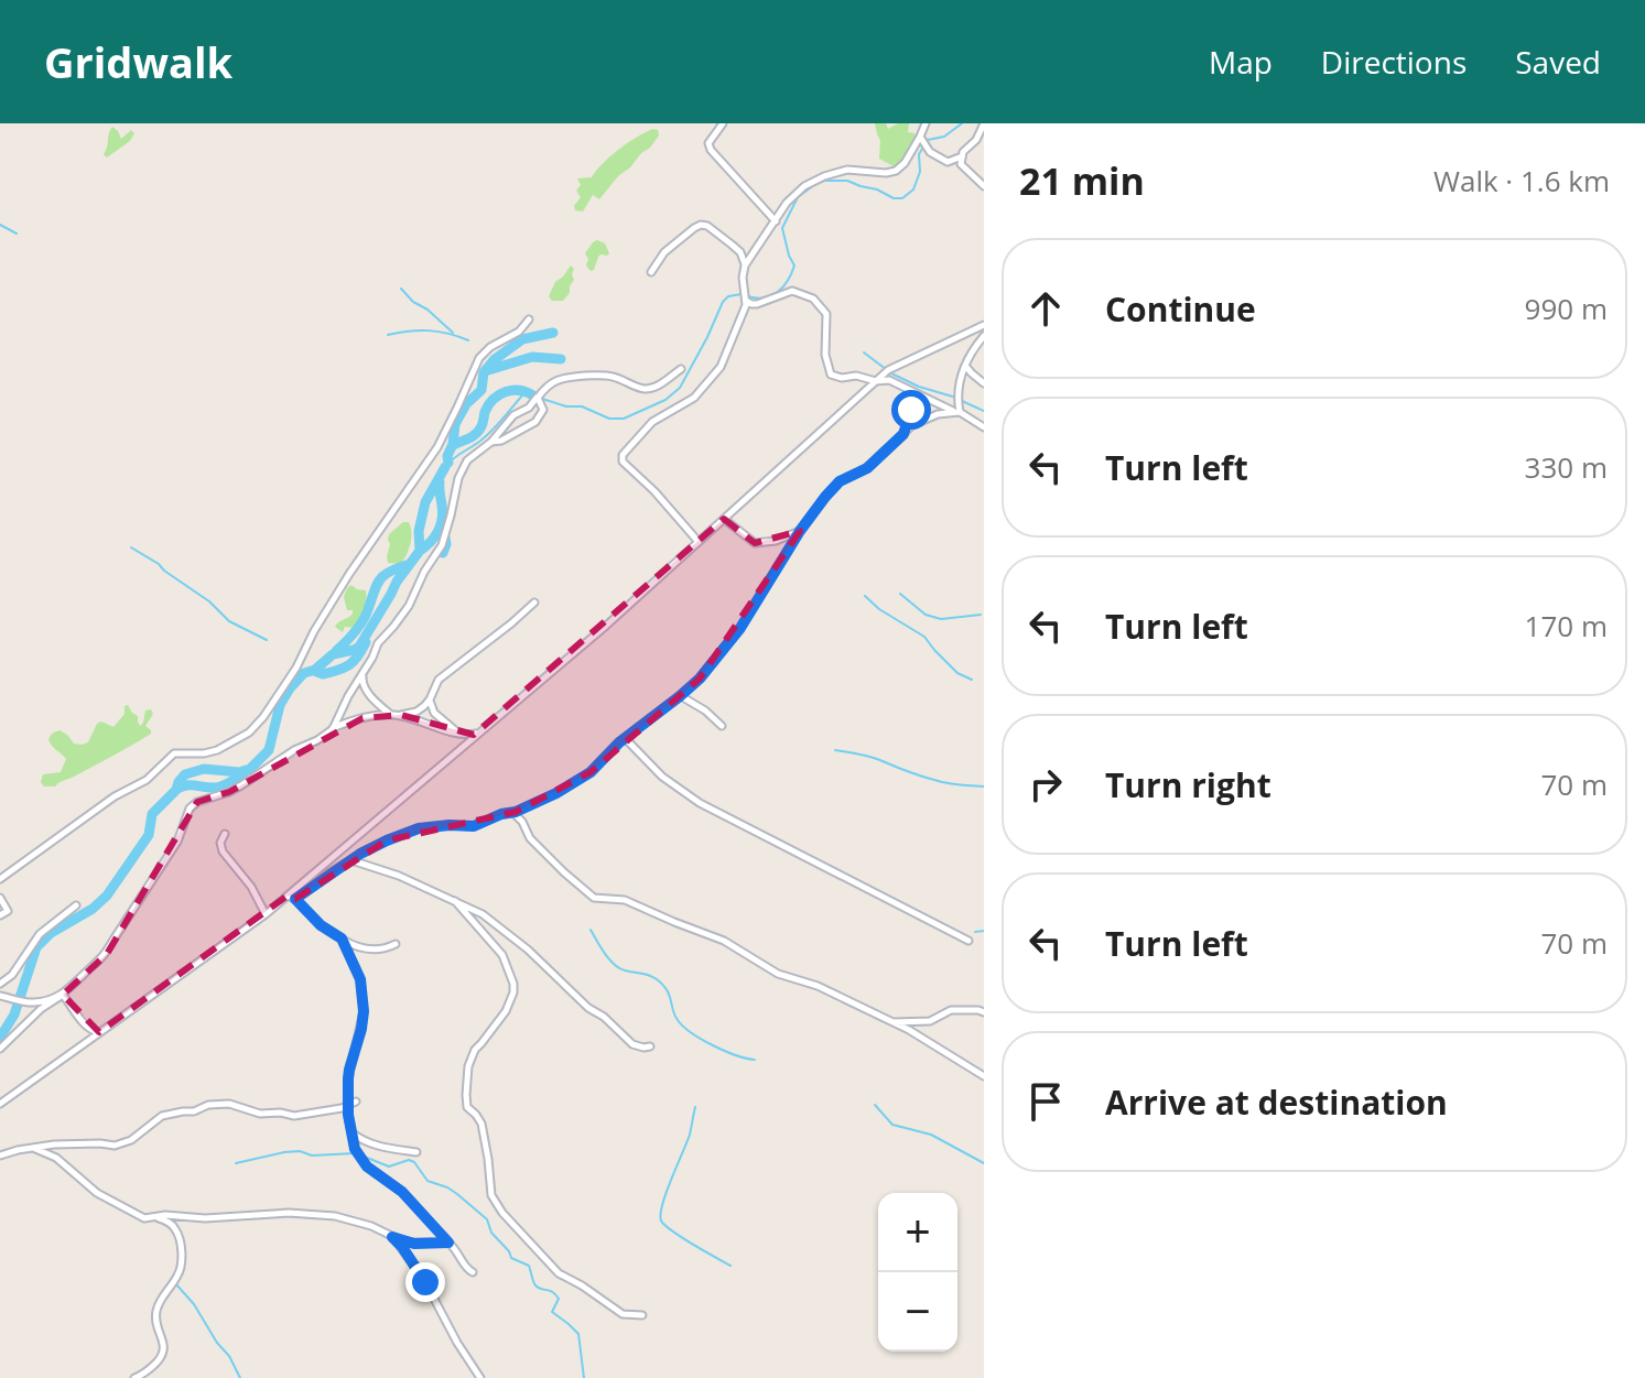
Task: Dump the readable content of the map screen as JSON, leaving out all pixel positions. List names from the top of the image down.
{
  "page": {
    "header": "Gridwalk",
    "nav": ["Map", "Directions", "Saved"],
    "heading": ["21 min", "Walk · 1.6 km"],
    "list": [
      ["Continue", "990 m"],
      ["Turn left", "330 m"],
      ["Turn left", "170 m"],
      ["Turn right", "70 m"],
      ["Turn left", "70 m"],
      "Arrive at destination"
    ],
    "map_buttons": ["+", "−"]
  }
}
